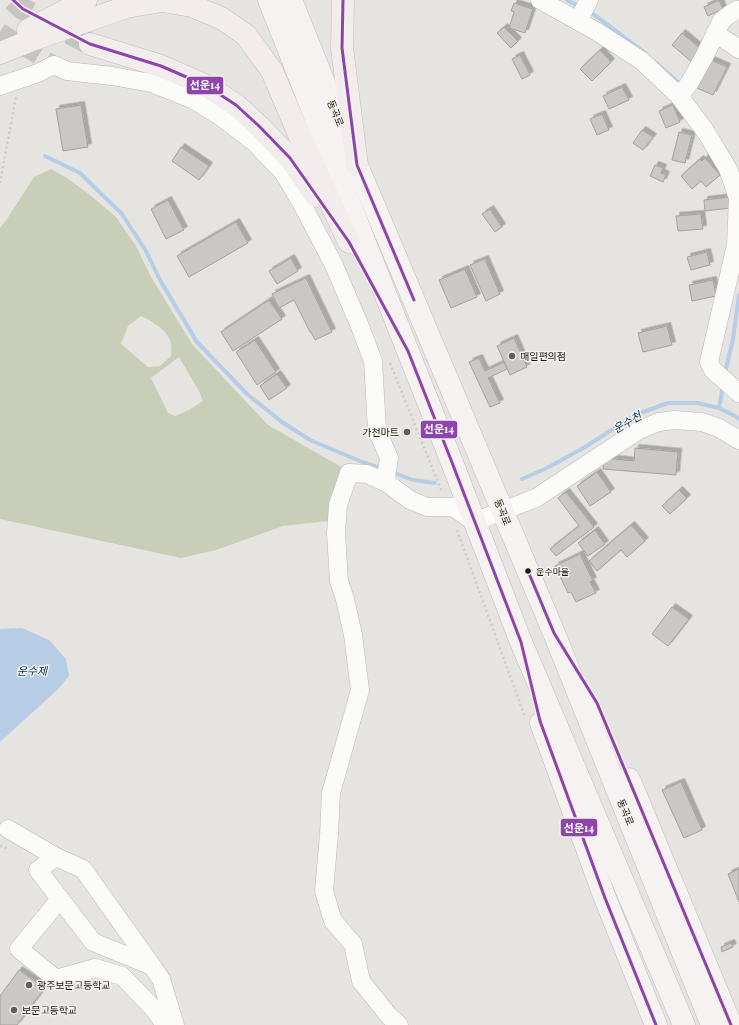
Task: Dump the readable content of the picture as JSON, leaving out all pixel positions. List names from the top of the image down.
{
  "streets": {
    "main road": ["동곡로"]
  },
  "water": ["운수천", "운수제"],
  "places": [
    "매일편의점",
    "가천마트",
    "운수마을",
    "광주보문고등학교",
    "보문고등학교"
  ],
  "lines": ["transit line 선운14"]
}
